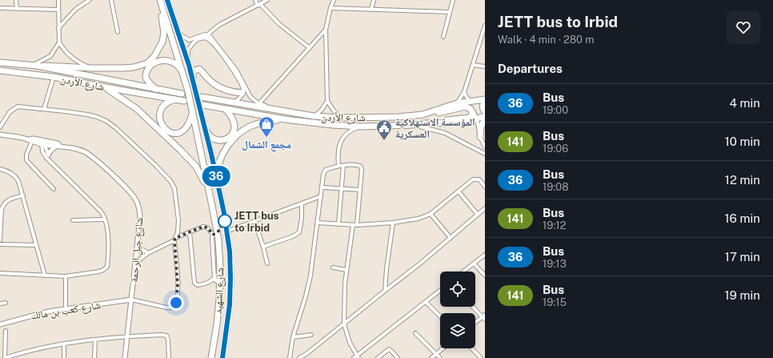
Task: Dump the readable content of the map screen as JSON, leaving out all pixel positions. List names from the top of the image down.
{
  "streets": {
    "highway": ["شارع الأردن", "شارع الشهيد"],
    "street": ["شارع جبل الرحمة", "شارع كعب بن مالك"]
  },
  "crossings": [
    ["شارع جبل الرحمة", "شارع كعب بن مالك"]
  ],
  "places": {
    "shop": ["مجمع الشمال"],
    "public building": ["المؤسسة الاستهلاكية العسكرية"],
    "other": ["JETT bus to Irbid"]
  },
  "lines": ["bus line 36"],
  "page": {
    "on_map": "36",
    "heading": [
      ["JETT bus to Irbid", "Walk · 4 min · 280 m"],
      "Departures"
    ],
    "list": [
      {
        "mark": "36",
        "name": "Bus",
        "note": "19:00",
        "value": "4 min"
      },
      {
        "mark": "141",
        "name": "Bus",
        "note": "19:06",
        "value": "10 min"
      },
      {
        "mark": "36",
        "name": "Bus",
        "note": "19:08",
        "value": "12 min"
      },
      {
        "mark": "141",
        "name": "Bus",
        "note": "19:12",
        "value": "16 min"
      },
      {
        "mark": "36",
        "name": "Bus",
        "note": "19:13",
        "value": "17 min"
      },
      {
        "mark": "141",
        "name": "Bus",
        "note": "19:15",
        "value": "19 min"
      }
    ]
  }
}
